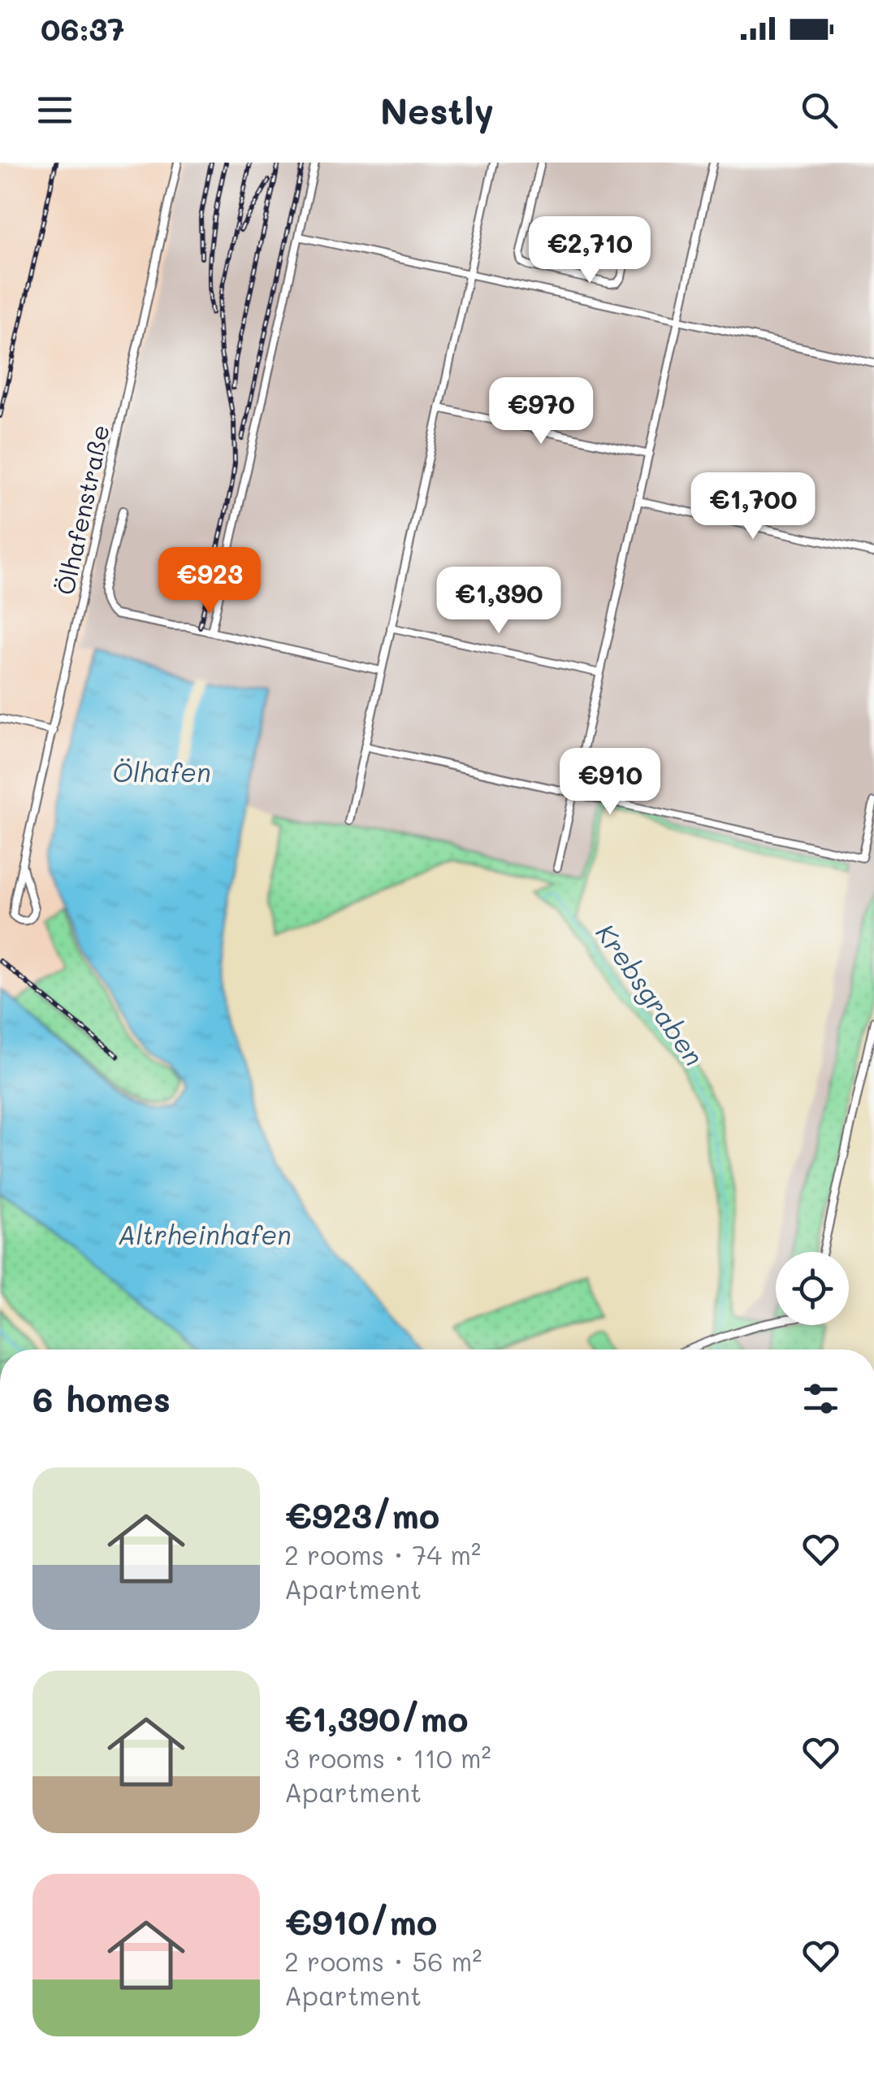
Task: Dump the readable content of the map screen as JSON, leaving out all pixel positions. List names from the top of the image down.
{
  "streets": {
    "street": ["Ölhafenstraße"]
  },
  "water": ["Ölhafen", "Krebsgraben", "Altrheinhafen"],
  "page": {
    "status": "06:37",
    "header": "Nestly",
    "price": [
      "€2,710",
      "€970",
      "€1,700",
      "€923",
      "€1,390",
      "€910"
    ],
    "heading": "6 homes",
    "list": [
      {
        "name": "€923/mo",
        "note": "2 rooms · 74 m² · Apartment"
      },
      {
        "name": "€1,390/mo",
        "note": "3 rooms · 110 m² · Apartment"
      },
      {
        "name": "€910/mo",
        "note": "2 rooms · 56 m² · Apartment"
      }
    ]
  }
}
